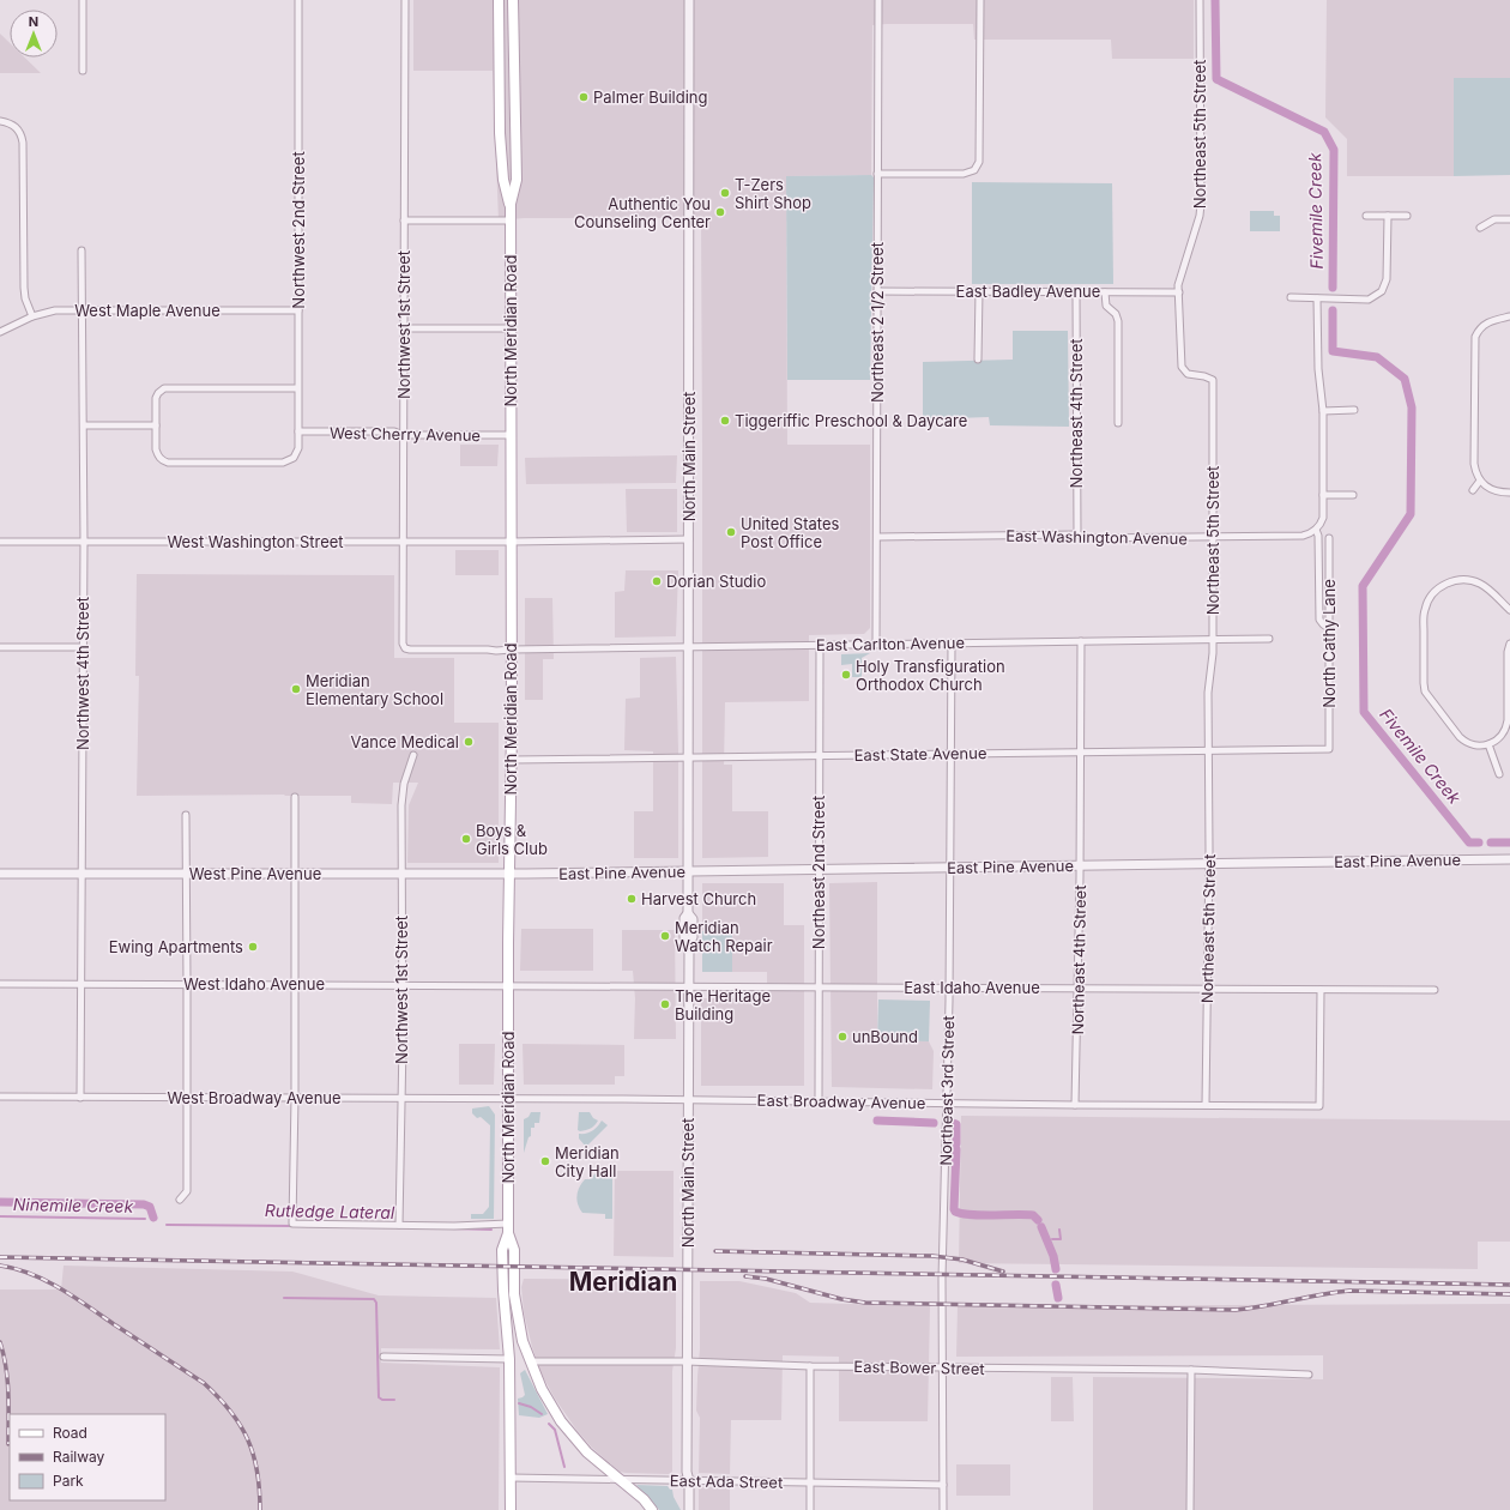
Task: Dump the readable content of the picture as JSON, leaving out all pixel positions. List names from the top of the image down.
{
  "streets": {
    "main road": ["North Meridian Road"],
    "street": [
      "Northeast 5th Street",
      "Northwest 2nd Street",
      "East Badley Avenue",
      "West Maple Avenue",
      "Northeast 2 1/2 Street",
      "Northwest 1st Street",
      "Northeast 4th Street",
      "West Cherry Avenue",
      "North Main Street",
      "East Washington Avenue",
      "West Washington Street",
      "East Carlton Avenue",
      "North Cathy Lane",
      "Northwest 4th Street",
      "East State Avenue",
      "East Pine Avenue",
      "Northeast 2nd Street",
      "West Pine Avenue",
      "West Idaho Avenue",
      "East Idaho Avenue",
      "Northeast 3rd Street",
      "West Broadway Avenue",
      "East Broadway Avenue",
      "East Bower Street",
      "East Ada Street"
    ]
  },
  "crossings": [
    ["Northeast 5th Street", "East Badley Avenue"],
    ["Northeast 5th Street", "East Washington Avenue"],
    ["Northeast 5th Street", "East Carlton Avenue"],
    ["Northeast 5th Street", "East State Avenue"],
    ["Northeast 5th Street", "East Pine Avenue"],
    ["Northeast 5th Street", "East Idaho Avenue"],
    ["Northeast 5th Street", "East Broadway Avenue"],
    ["Northwest 2nd Street", "West Maple Avenue"],
    ["Northwest 2nd Street", "West Cherry Avenue"],
    ["East Badley Avenue", "Northeast 2 1/2 Street"],
    ["East Badley Avenue", "Northeast 4th Street"],
    ["West Maple Avenue", "Northwest 4th Street"],
    ["Northeast 2 1/2 Street", "East Washington Avenue"],
    ["Northeast 2 1/2 Street", "East Carlton Avenue"],
    ["Northwest 1st Street", "West Cherry Avenue"],
    ["Northwest 1st Street", "West Washington Street"],
    ["Northwest 1st Street", "East Carlton Avenue"],
    ["Northwest 1st Street", "West Pine Avenue"],
    ["Northwest 1st Street", "West Idaho Avenue"],
    ["Northwest 1st Street", "West Broadway Avenue"],
    ["North Meridian Road", "West Cherry Avenue"],
    ["North Meridian Road", "West Washington Street"],
    ["North Meridian Road", "East Carlton Avenue"],
    ["North Meridian Road", "East State Avenue"],
    ["North Meridian Road", "East Pine Avenue"],
    ["North Meridian Road", "West Pine Avenue"],
    ["North Meridian Road", "West Idaho Avenue"],
    ["North Meridian Road", "East Idaho Avenue"],
    ["North Meridian Road", "West Broadway Avenue"],
    ["North Meridian Road", "East Broadway Avenue"],
    ["North Meridian Road", "East Bower Street"],
    ["North Meridian Road", "East Ada Street"],
    ["Northeast 4th Street", "East Washington Avenue"],
    ["Northeast 4th Street", "East Carlton Avenue"],
    ["Northeast 4th Street", "East State Avenue"],
    ["Northeast 4th Street", "East Pine Avenue"],
    ["Northeast 4th Street", "East Idaho Avenue"],
    ["Northeast 4th Street", "East Broadway Avenue"],
    ["North Main Street", "East Carlton Avenue"],
    ["North Main Street", "East State Avenue"],
    ["North Main Street", "East Pine Avenue"],
    ["North Main Street", "East Idaho Avenue"],
    ["North Main Street", "East Broadway Avenue"],
    ["North Main Street", "East Bower Street"],
    ["North Main Street", "East Ada Street"],
    ["West Washington Street", "Northwest 4th Street"],
    ["East Carlton Avenue", "Northeast 2nd Street"],
    ["East Carlton Avenue", "Northeast 3rd Street"],
    ["North Cathy Lane", "East State Avenue"],
    ["Northwest 4th Street", "West Pine Avenue"],
    ["Northwest 4th Street", "West Idaho Avenue"],
    ["Northwest 4th Street", "West Broadway Avenue"],
    ["East State Avenue", "Northeast 2nd Street"],
    ["East State Avenue", "Northeast 3rd Street"],
    ["East Pine Avenue", "Northeast 2nd Street"],
    ["East Pine Avenue", "West Pine Avenue"],
    ["East Pine Avenue", "Northeast 3rd Street"],
    ["Northeast 2nd Street", "East Idaho Avenue"],
    ["Northeast 2nd Street", "East Broadway Avenue"],
    ["West Idaho Avenue", "East Idaho Avenue"],
    ["East Idaho Avenue", "Northeast 3rd Street"],
    ["East Idaho Avenue", "East Broadway Avenue"],
    ["Northeast 3rd Street", "East Broadway Avenue"],
    ["Northeast 3rd Street", "East Bower Street"],
    ["Northeast 3rd Street", "East Ada Street"],
    ["West Broadway Avenue", "East Broadway Avenue"]
  ],
  "districts": ["Meridian"],
  "water": ["Fivemile Creek", "Ninemile Creek", "Rutledge Lateral"],
  "places": [
    "Palmer Building",
    "T-Zers Shirt Shop",
    "Authentic You Counseling Center",
    "Tiggeriffic Preschool & Daycare",
    "United States Post Office",
    "Dorian Studio",
    "Holy Transfiguration Orthodox Church",
    "Meridian Elementary School",
    "Vance Medical",
    "Boys & Girls Club",
    "Harvest Church",
    "Meridian Watch Repair",
    "Ewing Apartments",
    "The Heritage Building",
    "unBound",
    "Meridian City Hall"
  ],
  "legend": ["Road", "Railway", "Park"],
  "north": "top"
}
